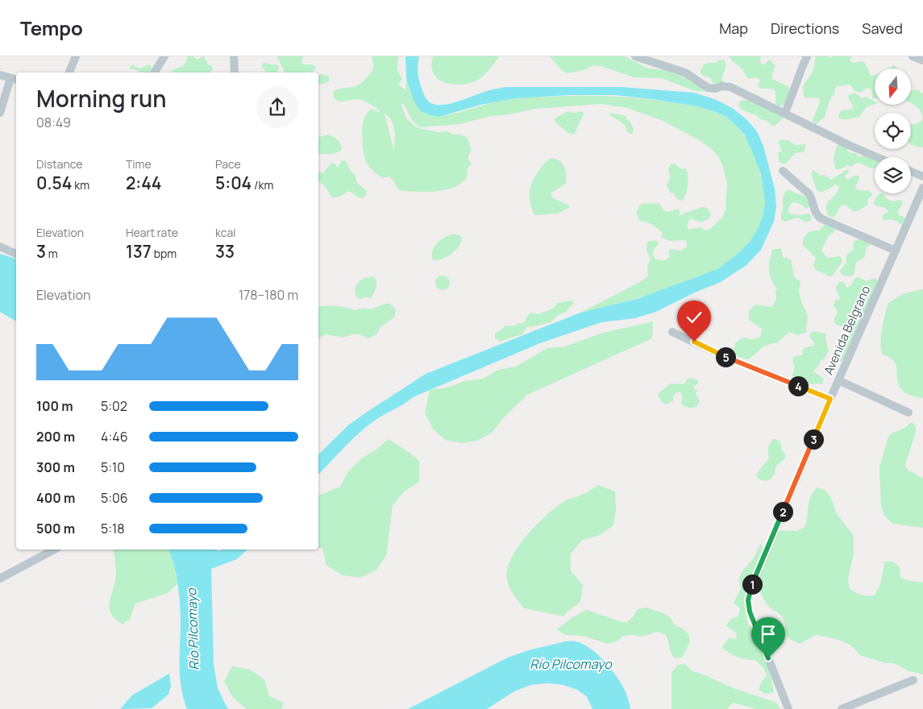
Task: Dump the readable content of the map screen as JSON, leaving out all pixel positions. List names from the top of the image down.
{
  "streets": {
    "street": ["Avenida Belgrano"]
  },
  "water": ["Río Pilcomayo"],
  "north": "bottom",
  "page": {
    "header": "Tempo",
    "nav": ["Map", "Directions", "Saved"],
    "heading": ["Morning run", "08:49"],
    "stats": [
      ["Distance", "0.54 km"],
      ["Time", "2:44"],
      ["Pace", "5:04 /km"],
      ["Elevation", "3 m"],
      ["Heart rate", "137 bpm"],
      ["kcal", "33"]
    ],
    "chart": ["Elevation", "178–180 m"],
    "pins": [
      "5",
      "4",
      "3",
      "2",
      "1"
    ],
    "list": [
      {
        "name": "100 m",
        "note": "5:02"
      },
      {
        "name": "200 m",
        "note": "4:46"
      },
      {
        "name": "300 m",
        "note": "5:10"
      },
      {
        "name": "400 m",
        "note": "5:06"
      },
      {
        "name": "500 m",
        "note": "5:18"
      }
    ]
  }
}
